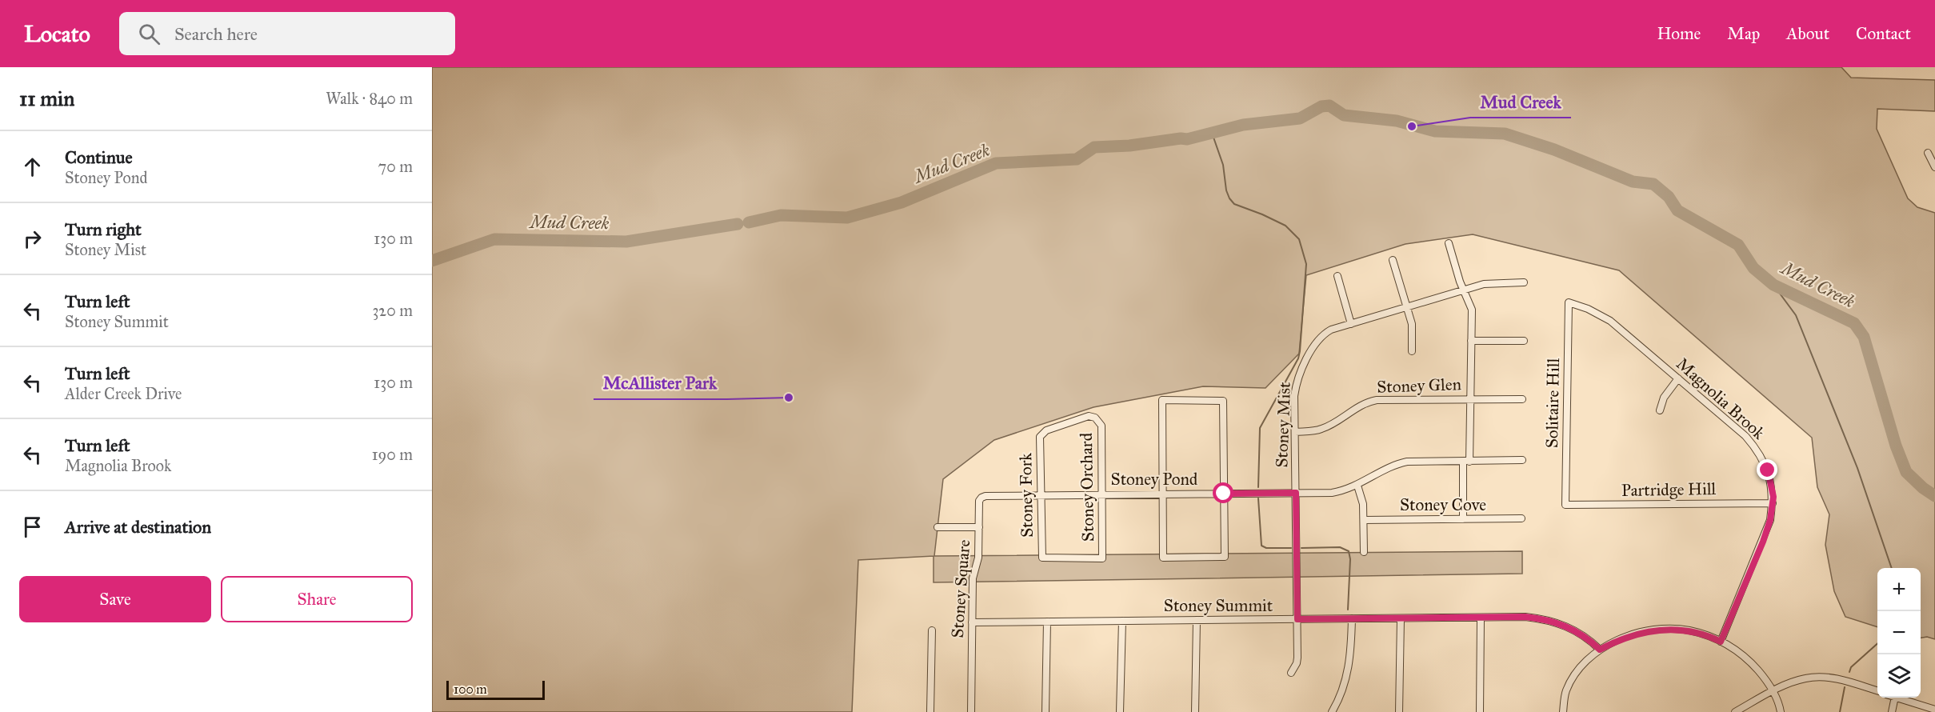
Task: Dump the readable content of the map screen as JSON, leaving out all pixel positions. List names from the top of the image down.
{
  "streets": {
    "street": [
      "Stoney Glen",
      "Magnolia Brook",
      "Solitaire Hill",
      "Stoney Mist",
      "Stoney Pond",
      "Stoney Orchard",
      "Partridge Hill",
      "Stoney Fork",
      "Stoney Cove",
      "Stoney Square",
      "Stoney Summit"
    ]
  },
  "crossings": [
    ["Stoney Glen", "Stoney Mist"],
    ["Magnolia Brook", "Solitaire Hill"],
    ["Magnolia Brook", "Partridge Hill"],
    ["Solitaire Hill", "Partridge Hill"],
    ["Stoney Mist", "Stoney Pond"],
    ["Stoney Mist", "Stoney Summit"],
    ["Stoney Pond", "Stoney Orchard"],
    ["Stoney Pond", "Stoney Fork"],
    ["Stoney Pond", "Stoney Square"],
    ["Stoney Orchard", "Stoney Fork"],
    ["Stoney Square", "Stoney Summit"]
  ],
  "water": ["Mud Creek"],
  "places": ["Mud Creek", "McAllister Park"],
  "scale_bar": "100 m",
  "page": {
    "header": "Locato",
    "search": "Search here",
    "nav": [
      "Home",
      "Map",
      "About",
      "Contact"
    ],
    "heading": ["11 min", "Walk · 840 m"],
    "list": [
      ["Continue", "Stoney Pond", "70 m"],
      ["Turn right", "Stoney Mist", "130 m"],
      ["Turn left", "Stoney Summit", "320 m"],
      ["Turn left", "Alder Creek Drive", "130 m"],
      ["Turn left", "Magnolia Brook", "190 m"],
      "Arrive at destination"
    ],
    "buttons": ["Save", "Share"],
    "map_buttons": ["+", "−"],
    "scale": "100 m"
  }
}
